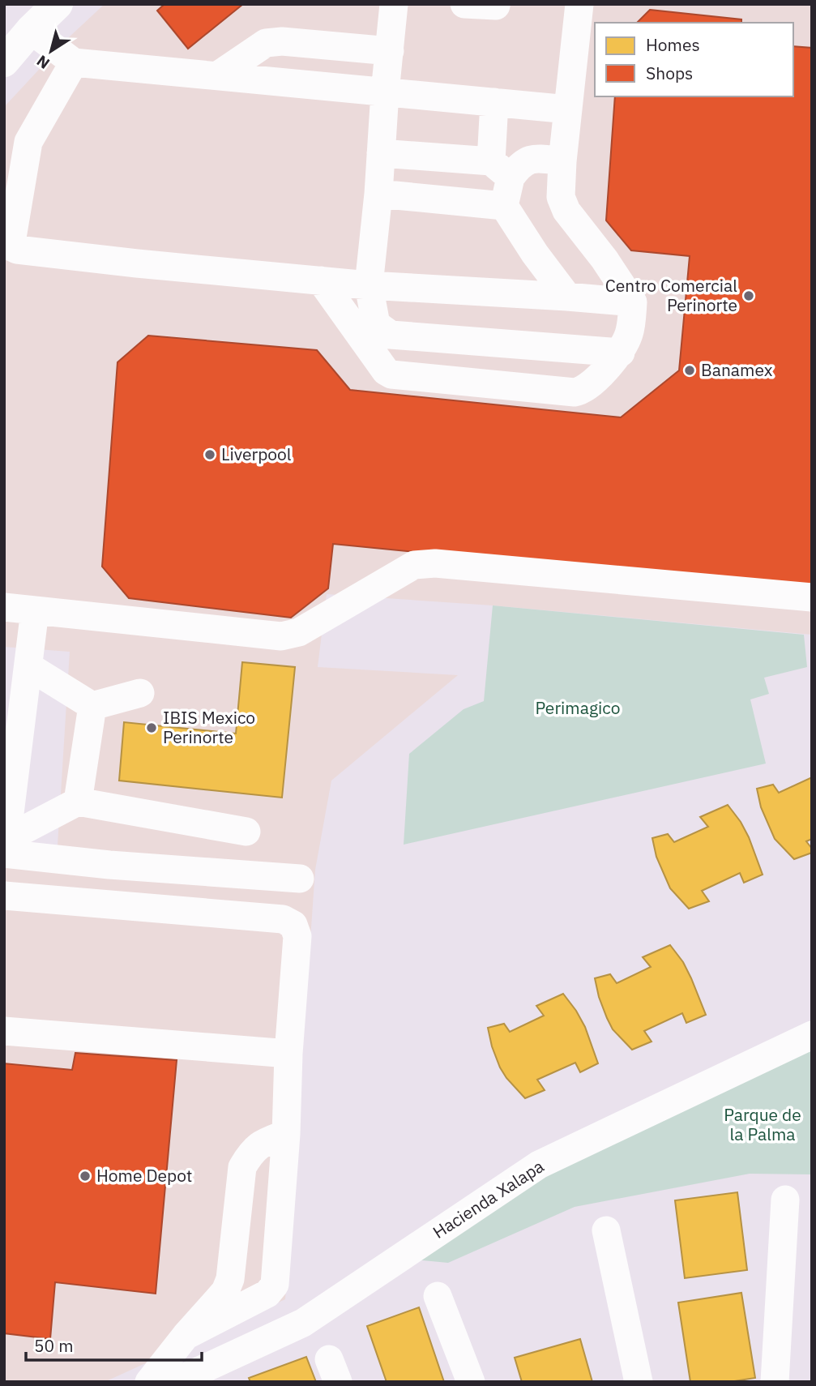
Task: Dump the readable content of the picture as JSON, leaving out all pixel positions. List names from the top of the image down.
{
  "streets": {
    "street": ["Hacienda Xalapa"]
  },
  "parks": ["Perimagico", "Parque de la Palma"],
  "places": [
    "Centro Comercial Perinorte",
    "Banamex",
    "Liverpool",
    "IBIS Mexico Perinorte",
    "Home Depot"
  ],
  "legend": ["Homes", "Shops"],
  "scale_bar": "50 m",
  "north": "bottom left"
}
